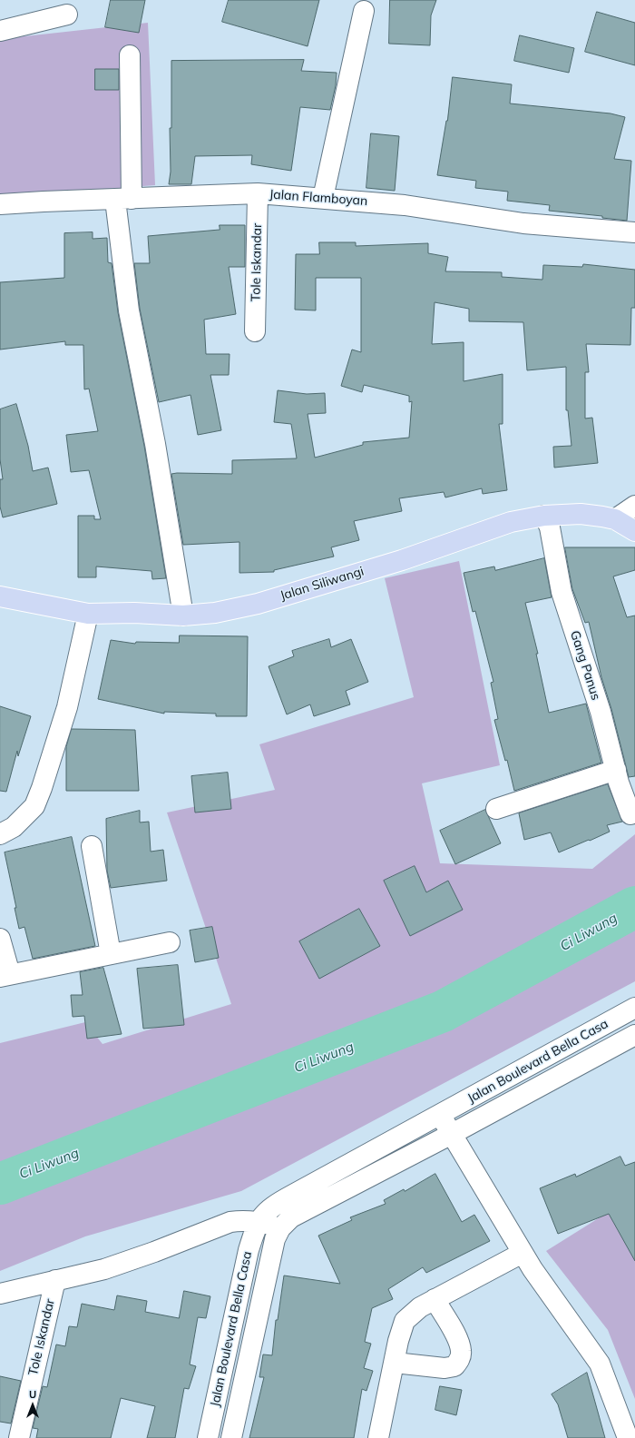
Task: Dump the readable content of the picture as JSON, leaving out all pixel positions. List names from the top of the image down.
{
  "streets": {
    "main road": ["Jalan Siliwangi"],
    "street": [
      "Jalan Flamboyan",
      "Tole Iskandar",
      "Gang Panus",
      "Jalan Boulevard Bella Casa"
    ]
  },
  "crossings": [
    ["Jalan Flamboyan", "Tole Iskandar"],
    ["Jalan Siliwangi", "Gang Panus"]
  ],
  "water": ["Ci Liwung"],
  "north": "top"
}
